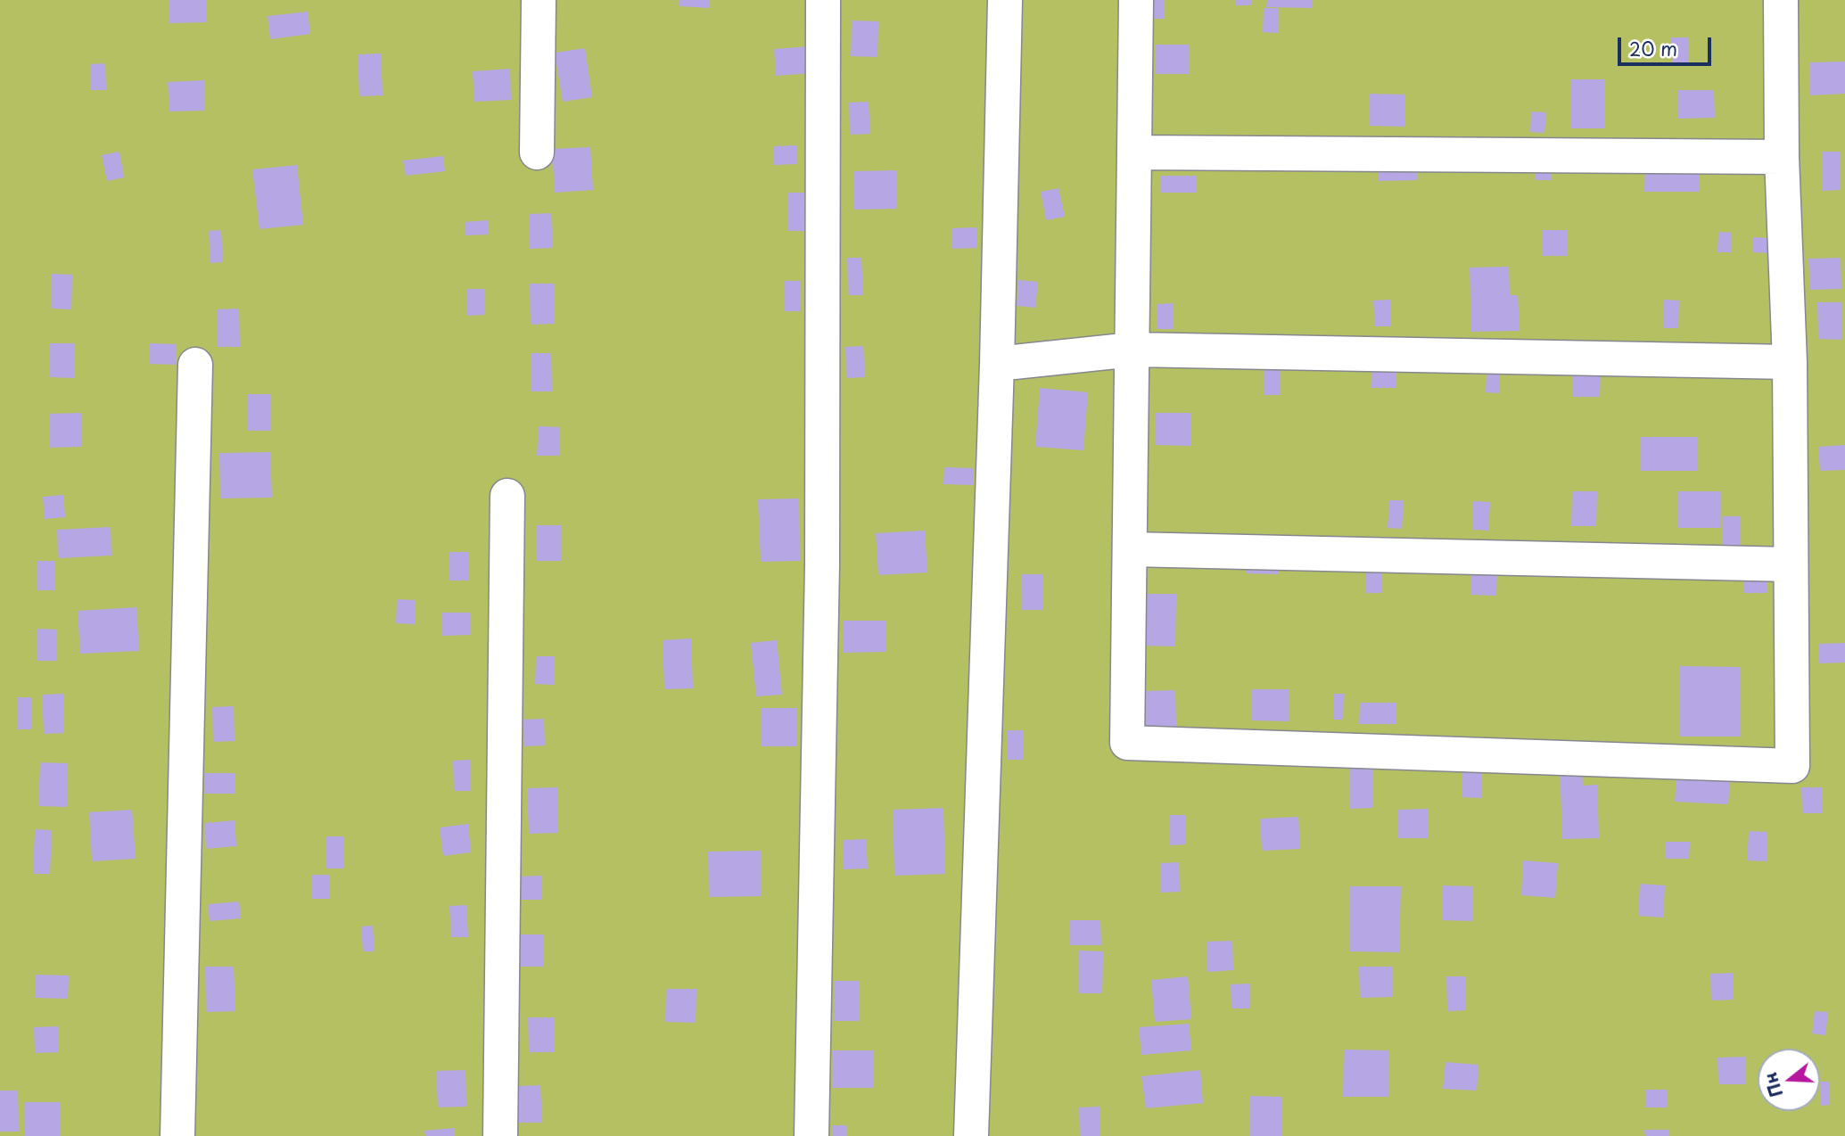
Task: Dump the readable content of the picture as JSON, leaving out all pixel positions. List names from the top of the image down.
{
  "scale_bar": "20 m",
  "north": "left"
}
